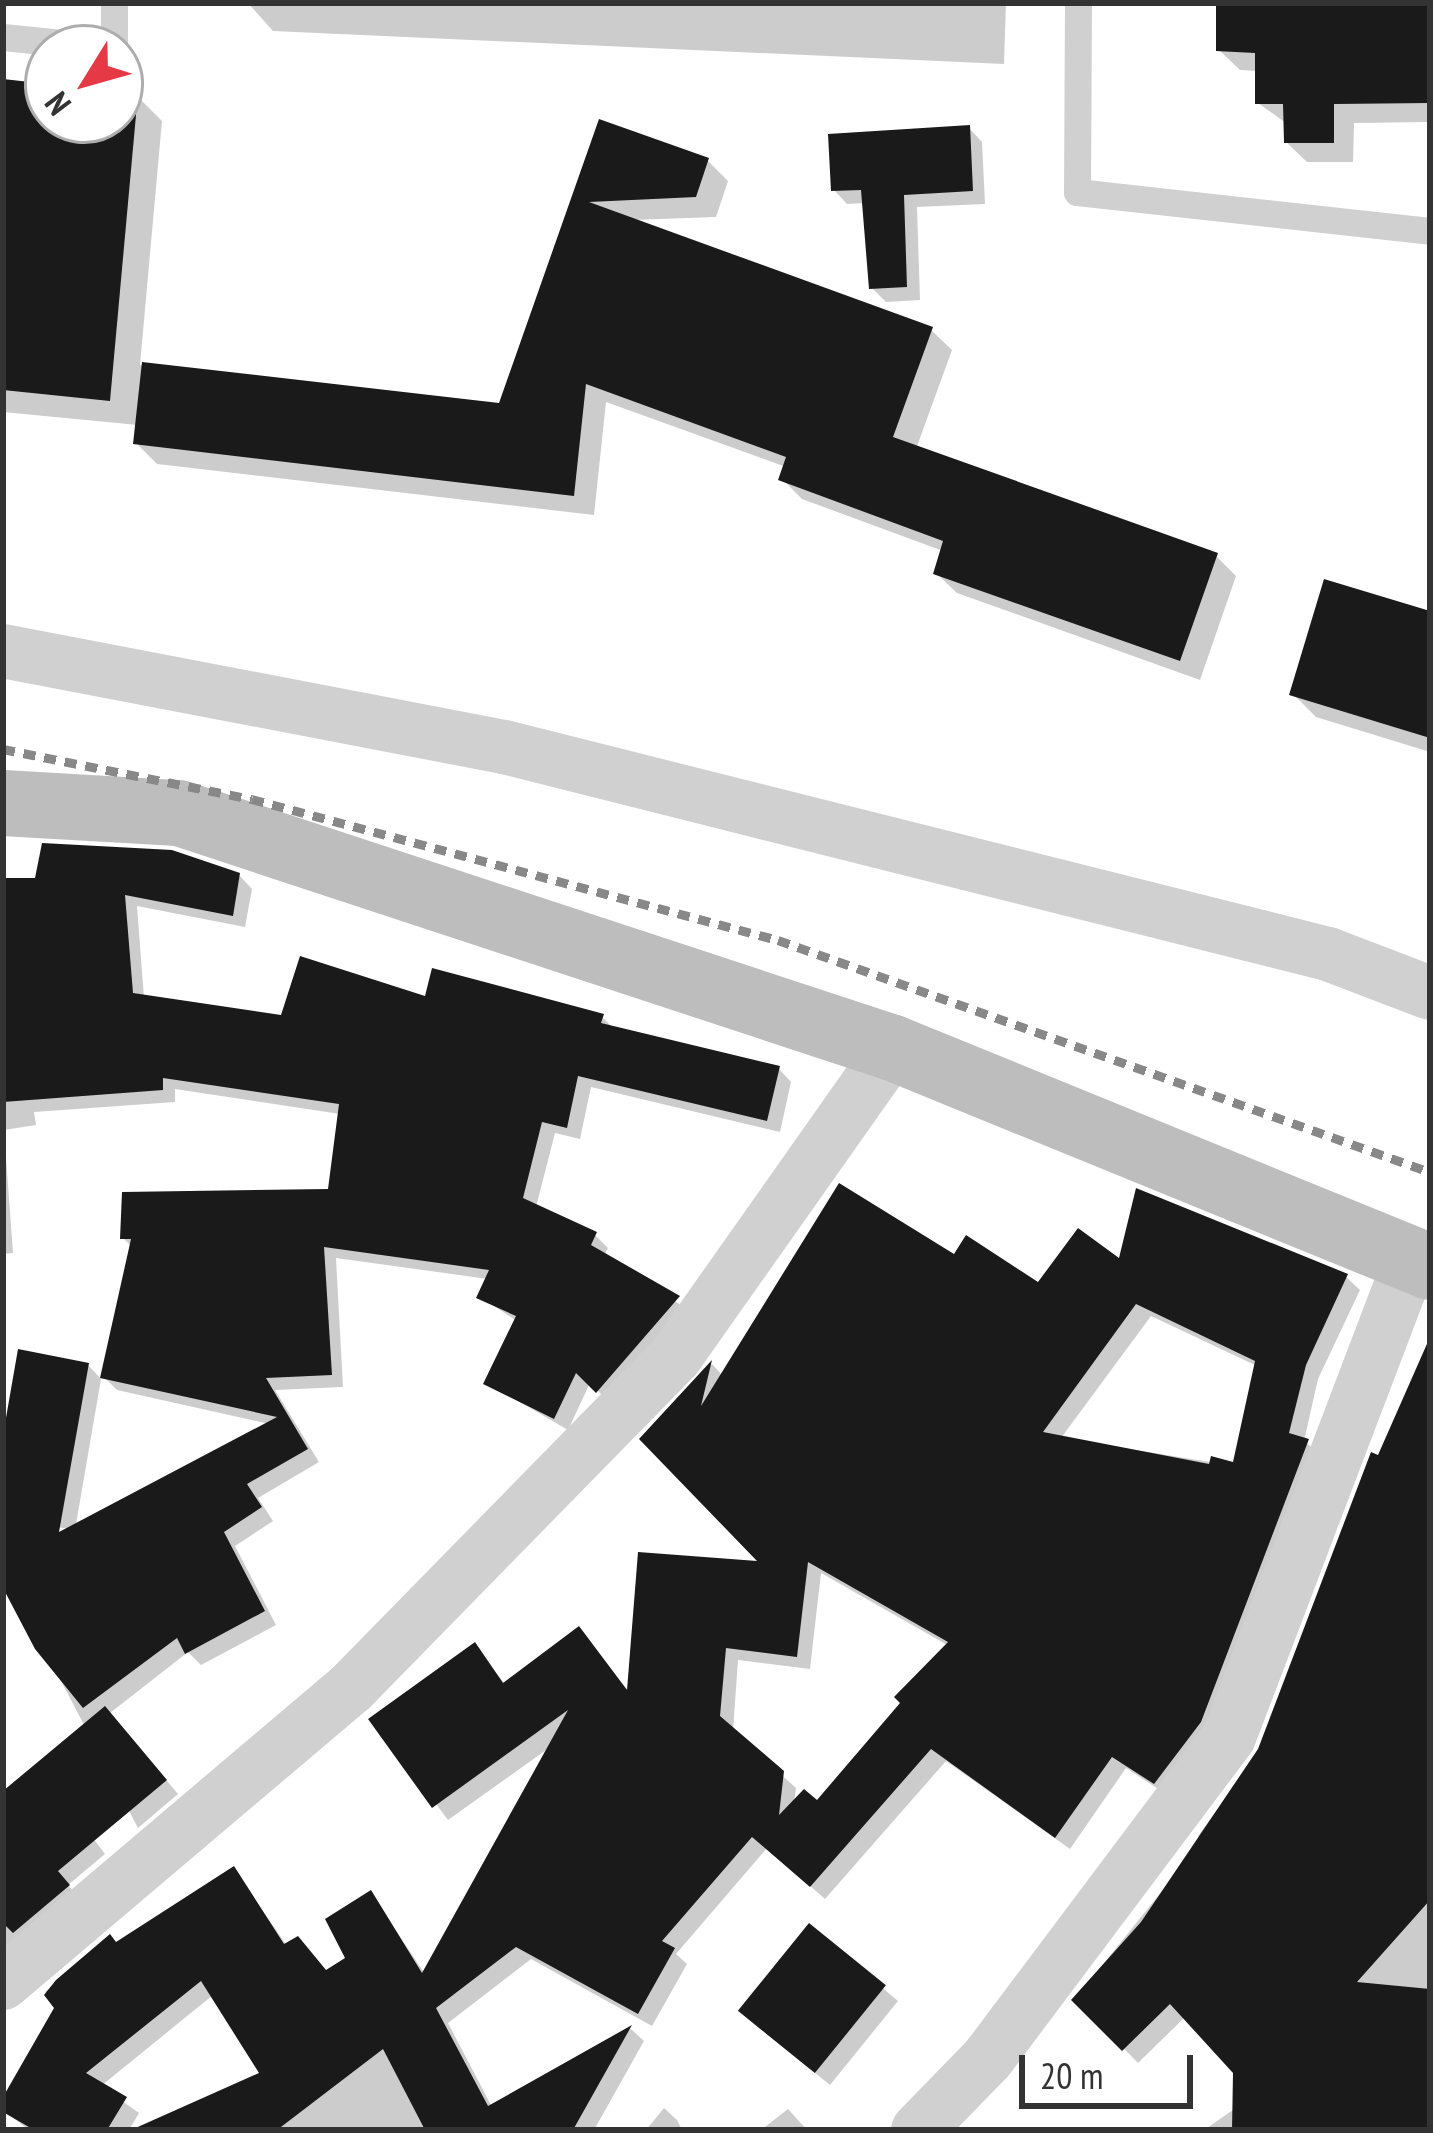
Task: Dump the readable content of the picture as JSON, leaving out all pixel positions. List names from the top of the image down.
{
  "scale_bar": "20 m",
  "north": "bottom left"
}
